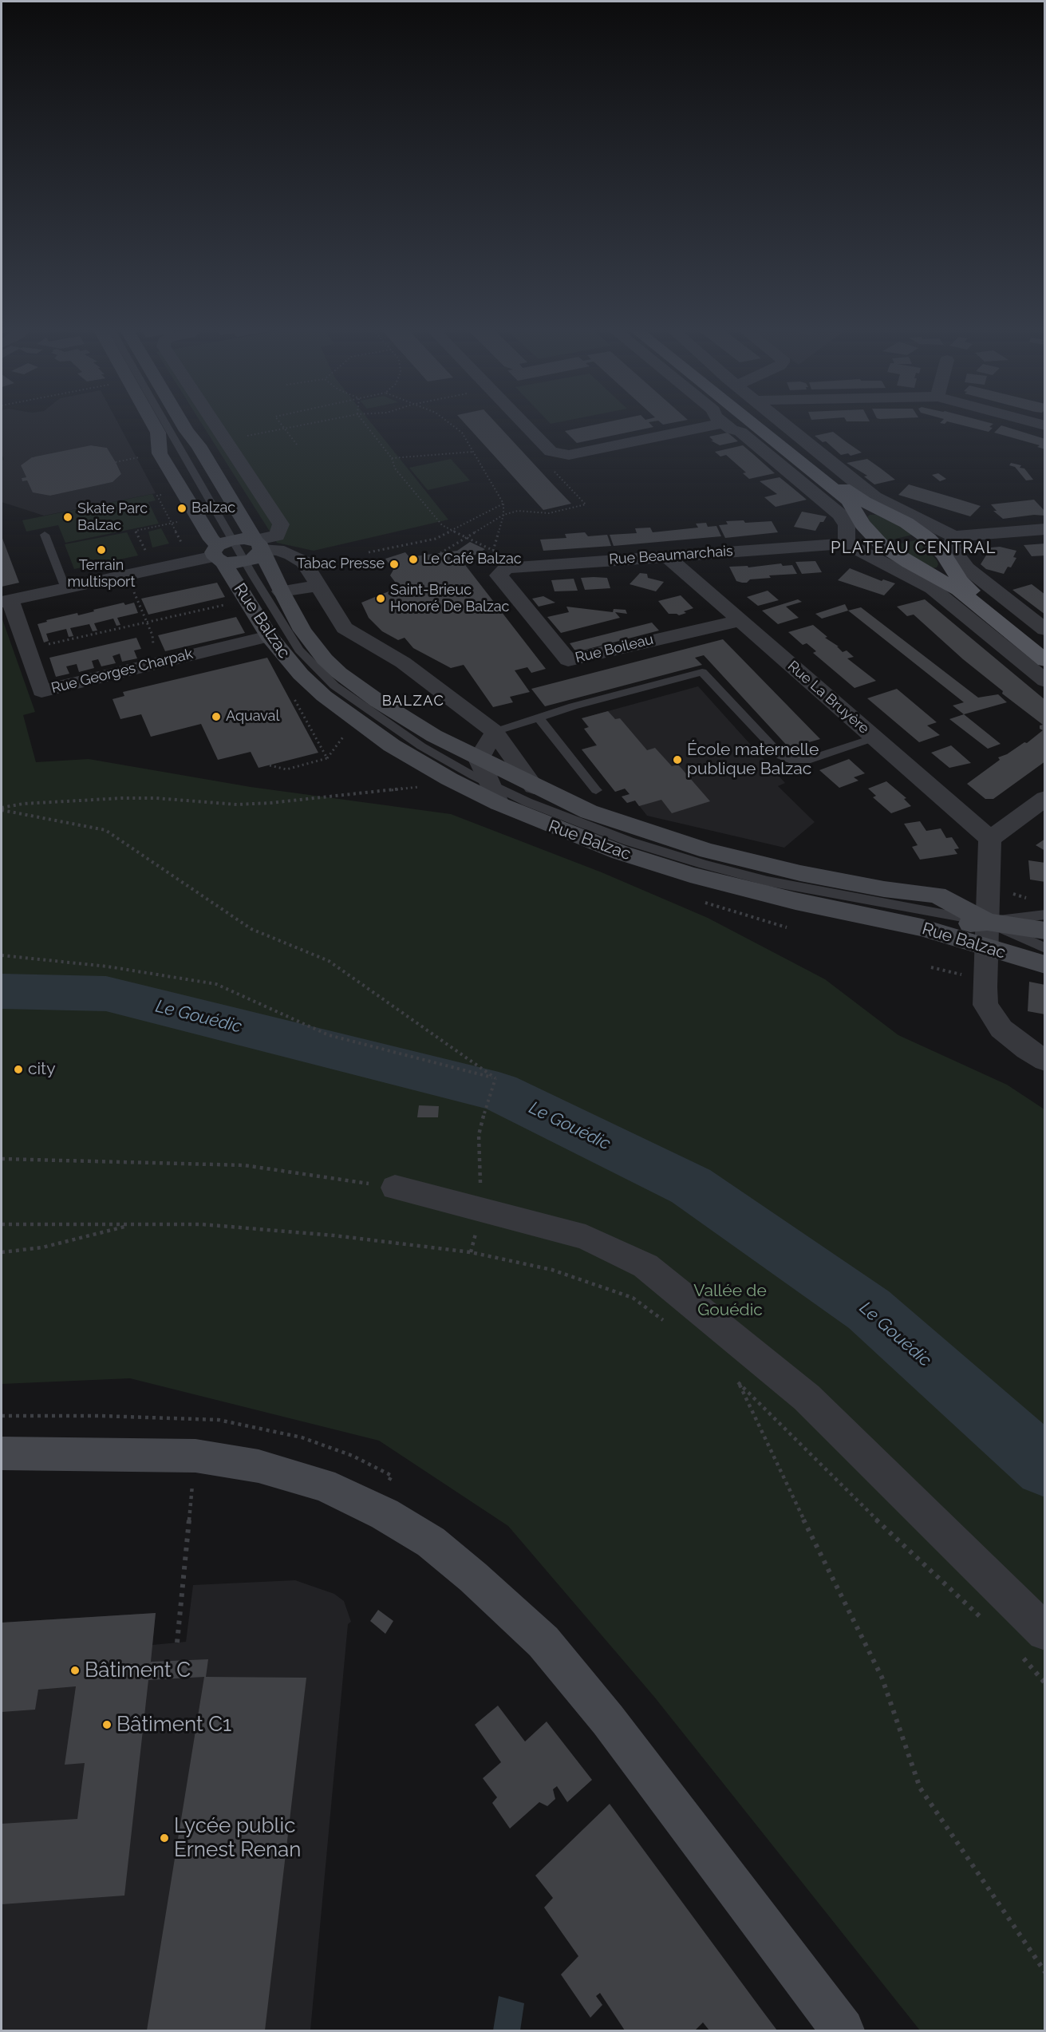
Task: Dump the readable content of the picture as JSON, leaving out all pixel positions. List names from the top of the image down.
{
  "streets": {
    "street": [
      "Rue Beaumarchais",
      "Rue Balzac",
      "Rue Boileau",
      "Rue Georges Charpak",
      "Rue La Bruyère"
    ]
  },
  "crossings": [
    ["Rue Beaumarchais", "Rue Boileau"],
    ["Rue Beaumarchais", "Rue La Bruyère"],
    ["Rue Balzac", "Rue Georges Charpak"],
    ["Rue Boileau", "Rue La Bruyère"]
  ],
  "districts": ["PLATEAU CENTRAL", "BALZAC"],
  "water": ["Le Gouédic"],
  "parks": ["Vallée de Gouédic"],
  "places": [
    "Balzac",
    "Skate Parc Balzac",
    "Terrain multisport",
    "Le Café Balzac",
    "Tabac Presse",
    "Saint-Brieuc Honoré De Balzac",
    "Aquaval",
    "École maternelle publique Balzac",
    "city",
    "Bâtiment C",
    "Bâtiment C1",
    "Lycée public Ernest Renan"
  ]
}
